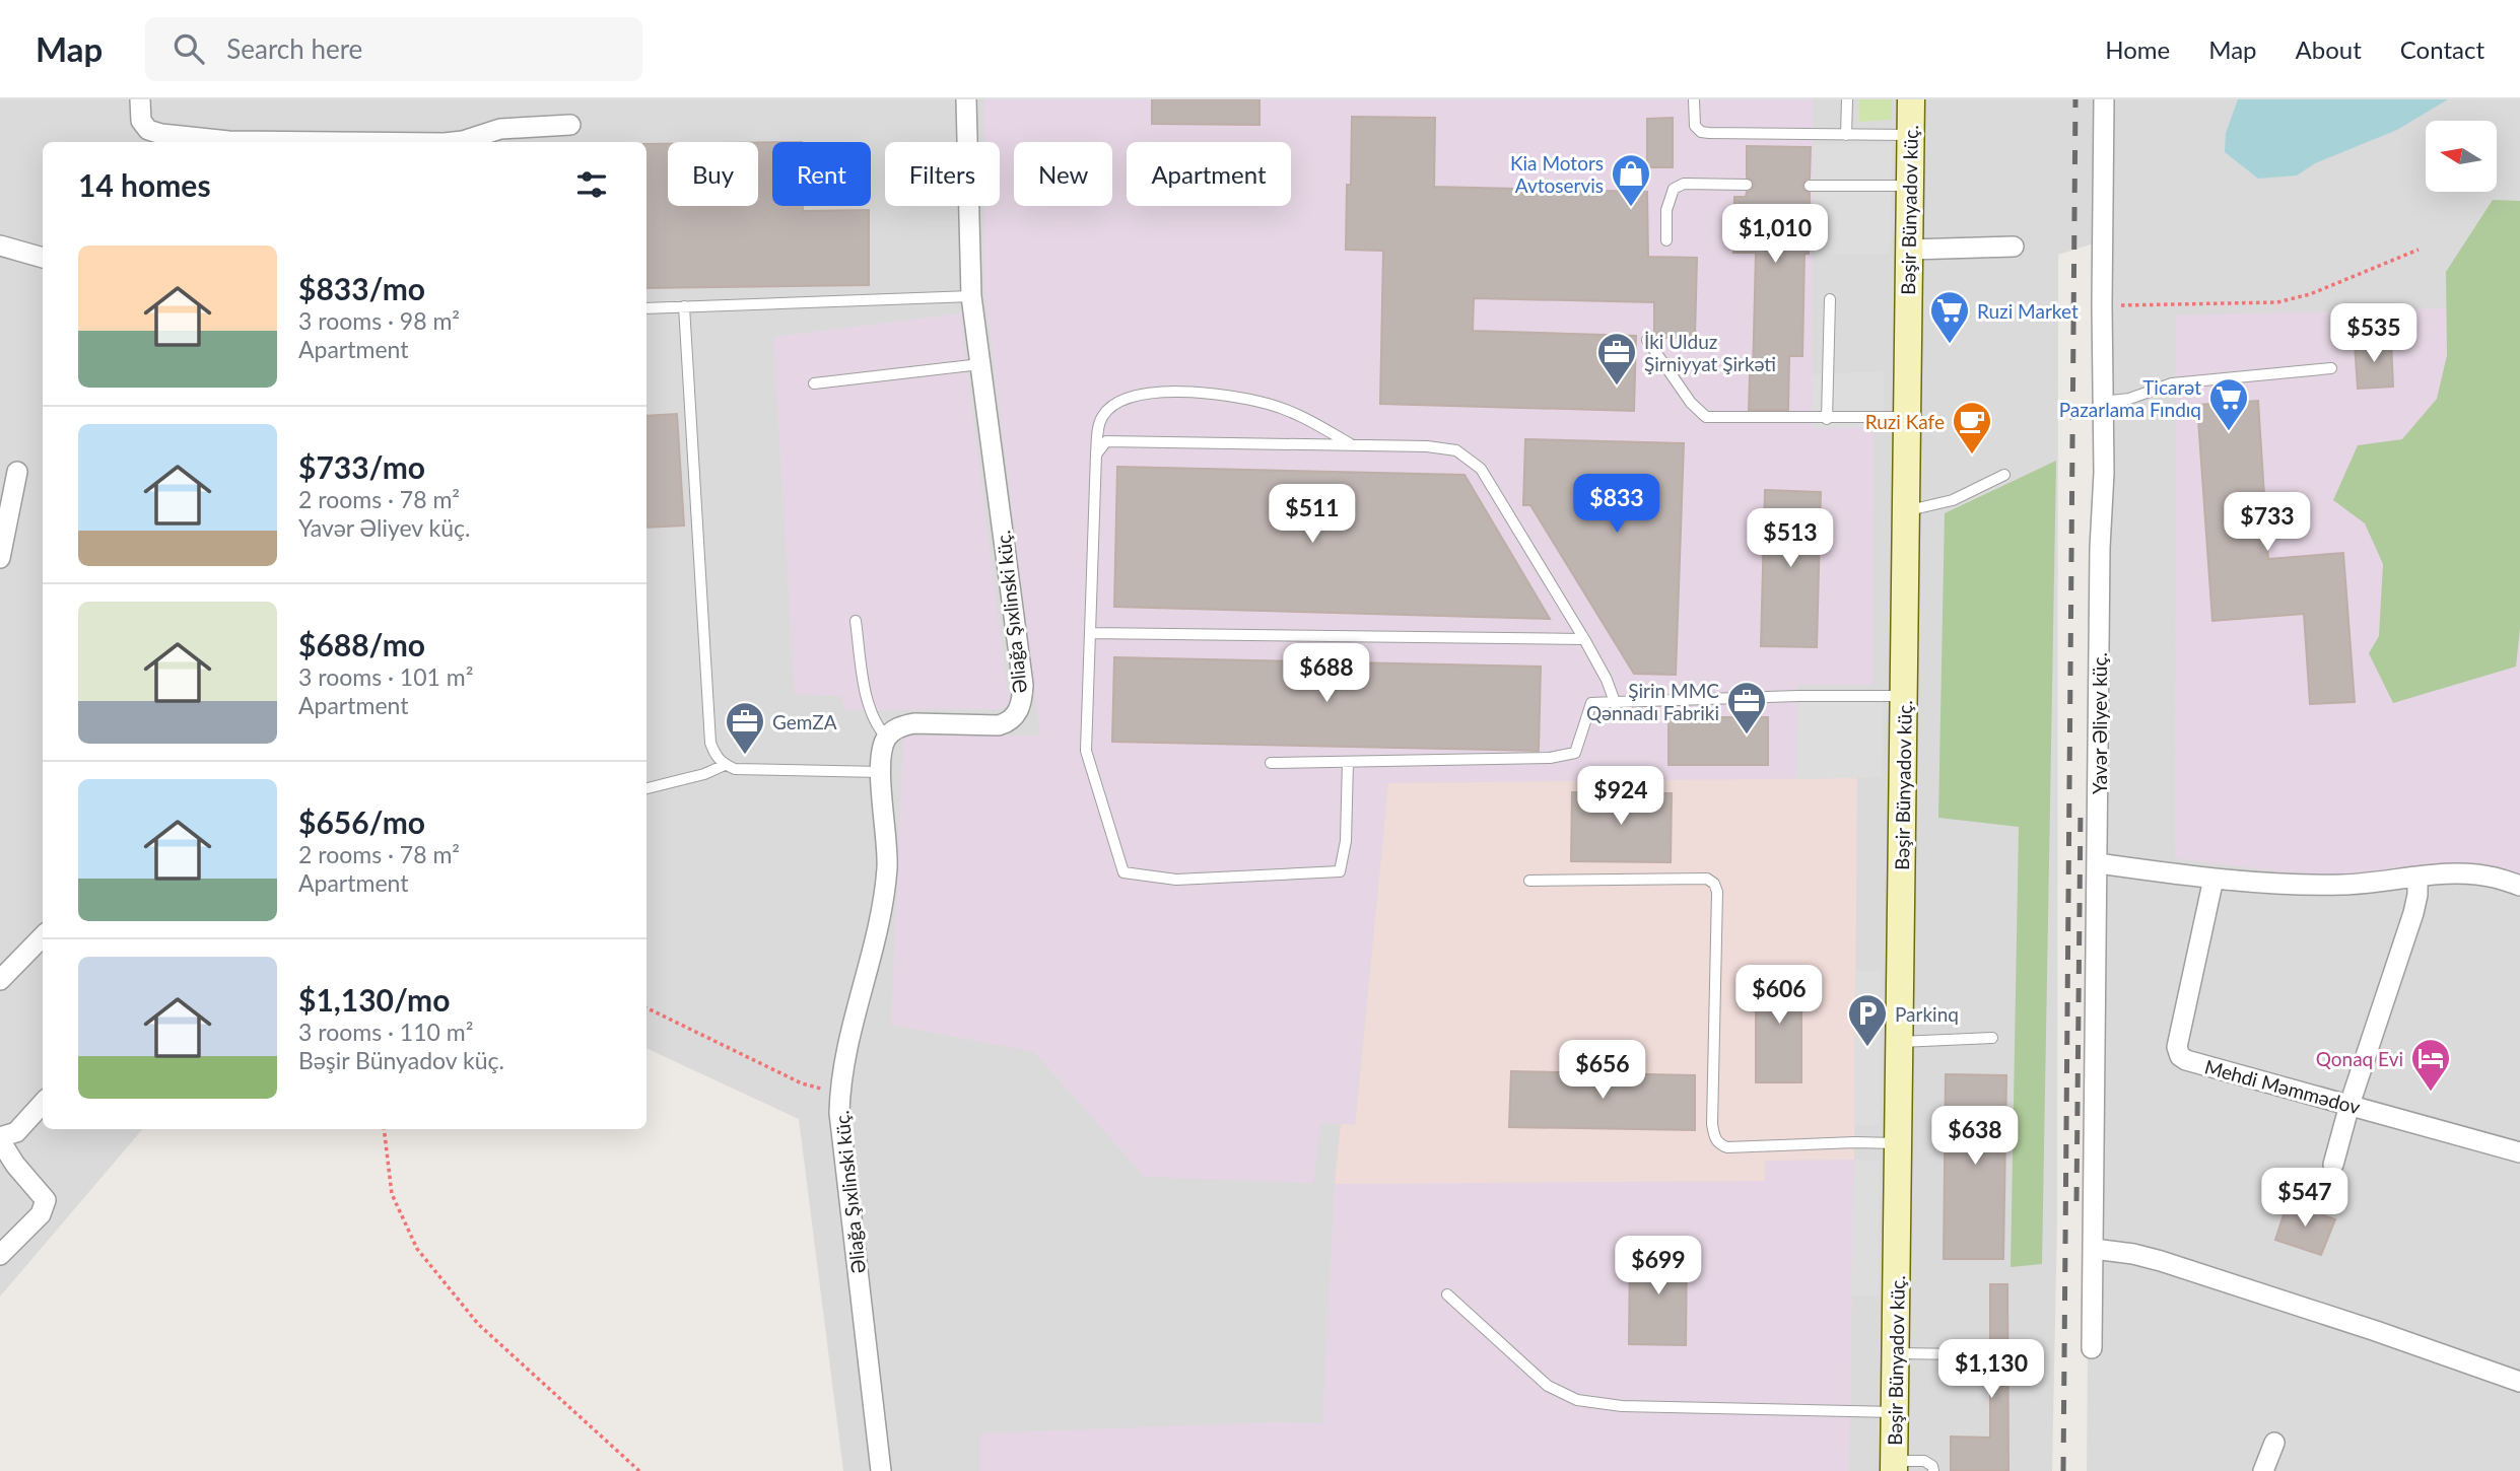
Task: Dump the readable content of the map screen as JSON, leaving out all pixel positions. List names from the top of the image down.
{
  "streets": {
    "street": [
      "Bəşir Bünyadov küç.",
      "Əliağa Şıxlinski küç.",
      "Yavər Əliyev küç.",
      "Mehdi Məmmədov"
    ]
  },
  "places": {
    "shop": ["Kia Motors Avtoservis"],
    "supermarket": ["Ruzi Market", "Ticarət Pazarlama Fındıq"],
    "office": ["İki Ulduz Şirniyyat Şirkəti", "Şirin MMC Qənnadı Fabriki", "GemZA"],
    "cafe": ["Ruzi Kafe"],
    "parking": ["Parkinq"],
    "hotel": ["Qonaq Evi"]
  },
  "north": "left",
  "page": {
    "header": "Map",
    "search": "Search here",
    "nav": [
      "Home",
      "Map",
      "About",
      "Contact"
    ],
    "chip": [
      "Buy",
      "Rent",
      "Filters",
      "New",
      "Apartment"
    ],
    "heading": "14 homes",
    "price": [
      "$1,010",
      "$535",
      "$833",
      "$511",
      "$733",
      "$513",
      "$688",
      "$924",
      "$606",
      "$656",
      "$638",
      "$547",
      "$699",
      "$1,130"
    ],
    "list": [
      {
        "name": "$833/mo",
        "note": "3 rooms · 98 m² · Apartment"
      },
      {
        "name": "$733/mo",
        "note": "2 rooms · 78 m² · Yavər Əliyev küç."
      },
      {
        "name": "$688/mo",
        "note": "3 rooms · 101 m² · Apartment"
      },
      {
        "name": "$656/mo",
        "note": "2 rooms · 78 m² · Apartment"
      },
      {
        "name": "$1,130/mo",
        "note": "3 rooms · 110 m² · Bəşir Bünyadov küç."
      }
    ]
  }
}
